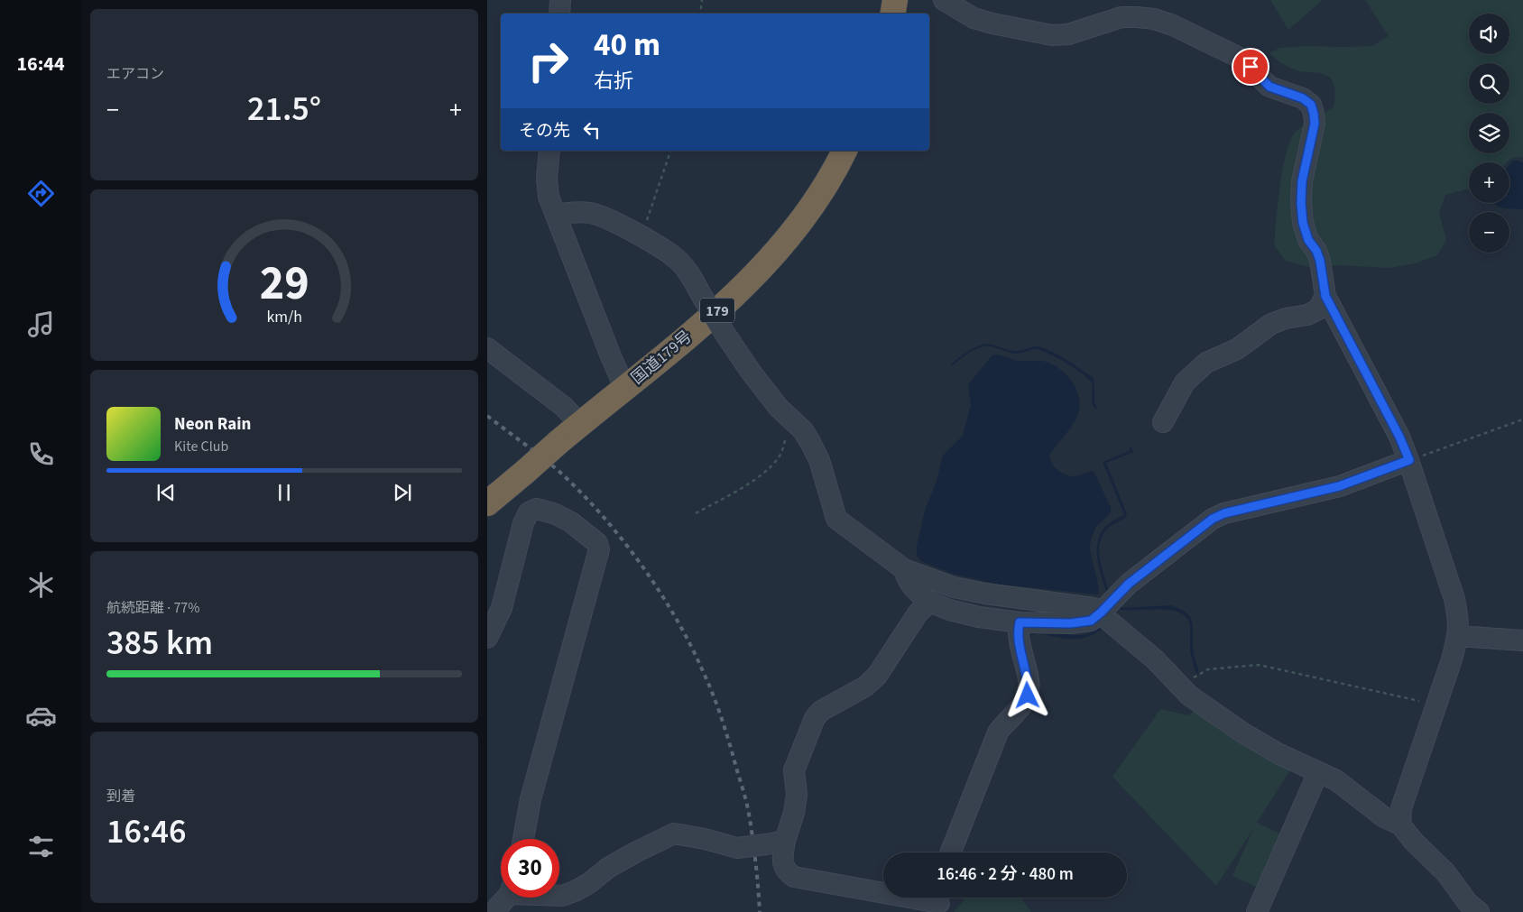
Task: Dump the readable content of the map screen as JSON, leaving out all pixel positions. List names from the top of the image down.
{
  "streets": {
    "highway": ["179", "国道179号"]
  },
  "page": {
    "tabs": "16:44",
    "tile": [
      "エアコン",
      ["航続距離 · 77%", "385 km"],
      ["到着", "16:46"]
    ],
    "map_buttons": ["+", "−"],
    "turn": ["40 m", "右折"],
    "heat": ["−", "21.5°", "+"],
    "then": "その先",
    "song": ["Neon Rain", "Kite Club"],
    "limit": "30",
    "trip": "16:46 · 2 分 · 480 m",
    "gauge": ["29", "km/h"]
  }
}
